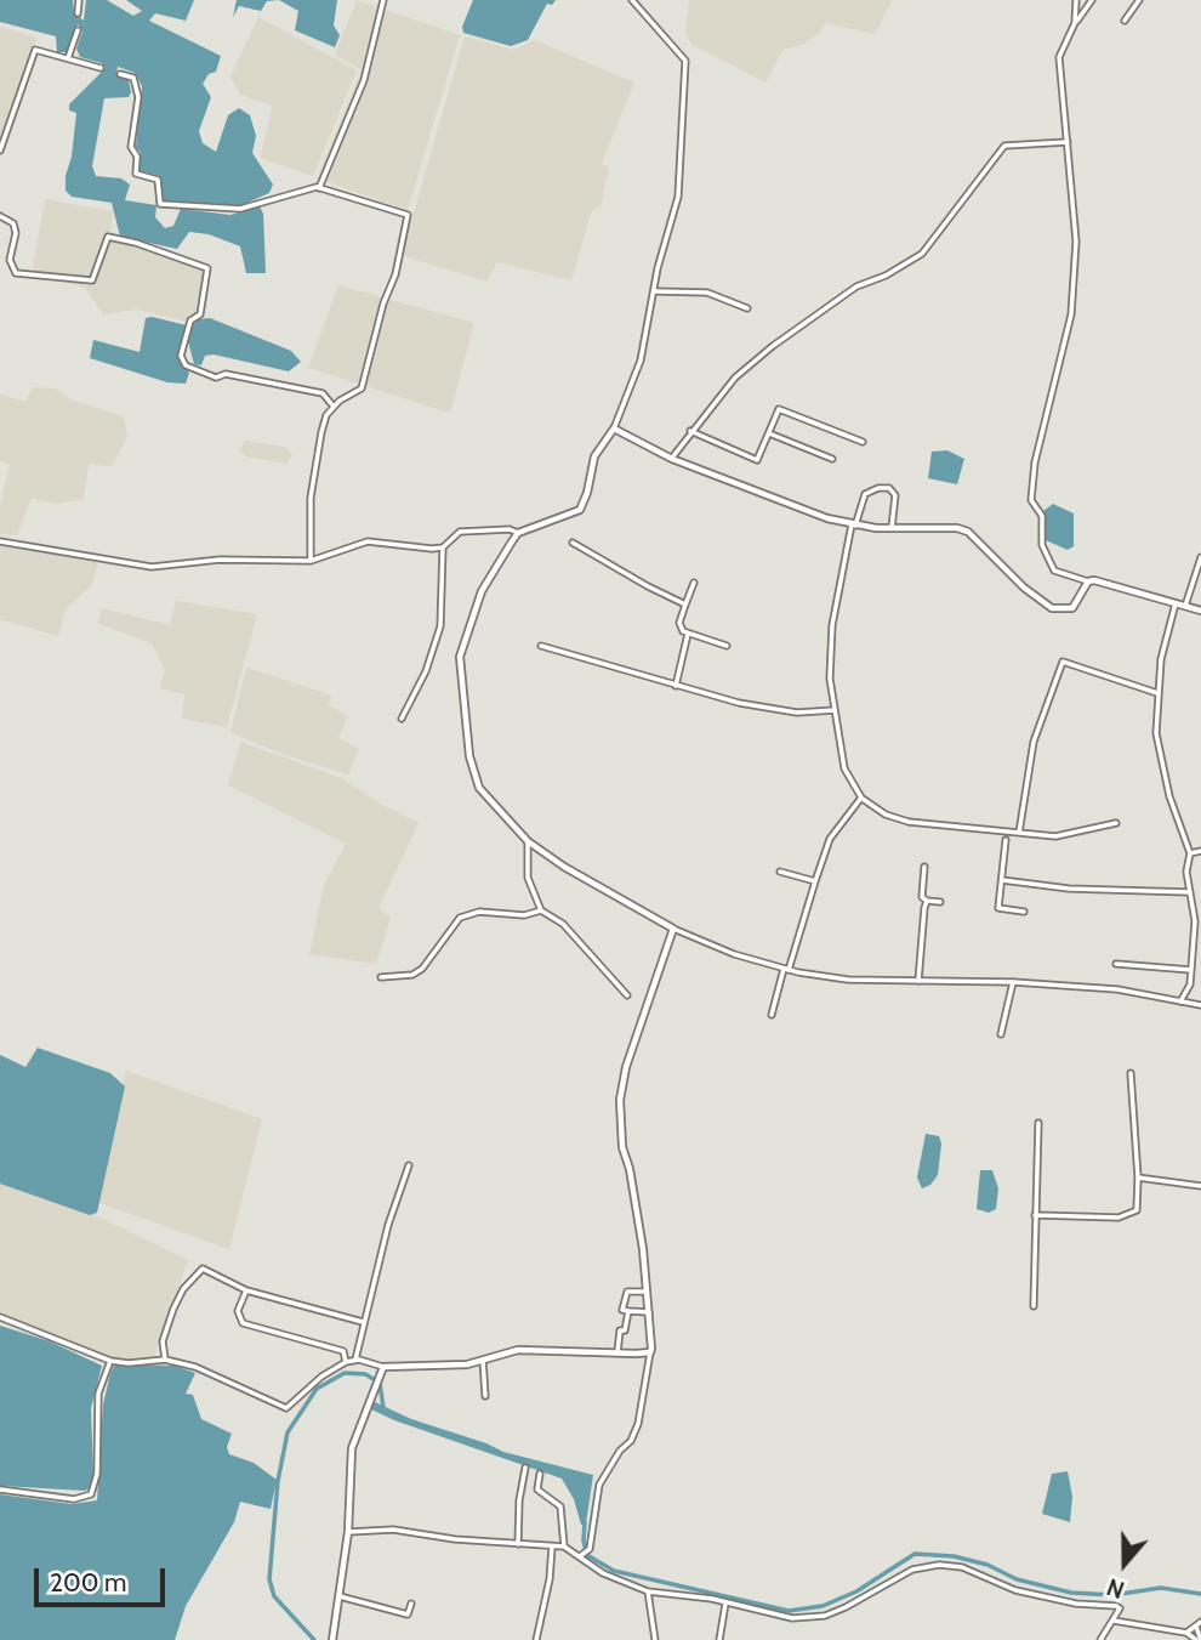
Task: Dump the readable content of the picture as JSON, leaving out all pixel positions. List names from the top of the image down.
{
  "scale_bar": "200 m",
  "north": "bottom"
}
